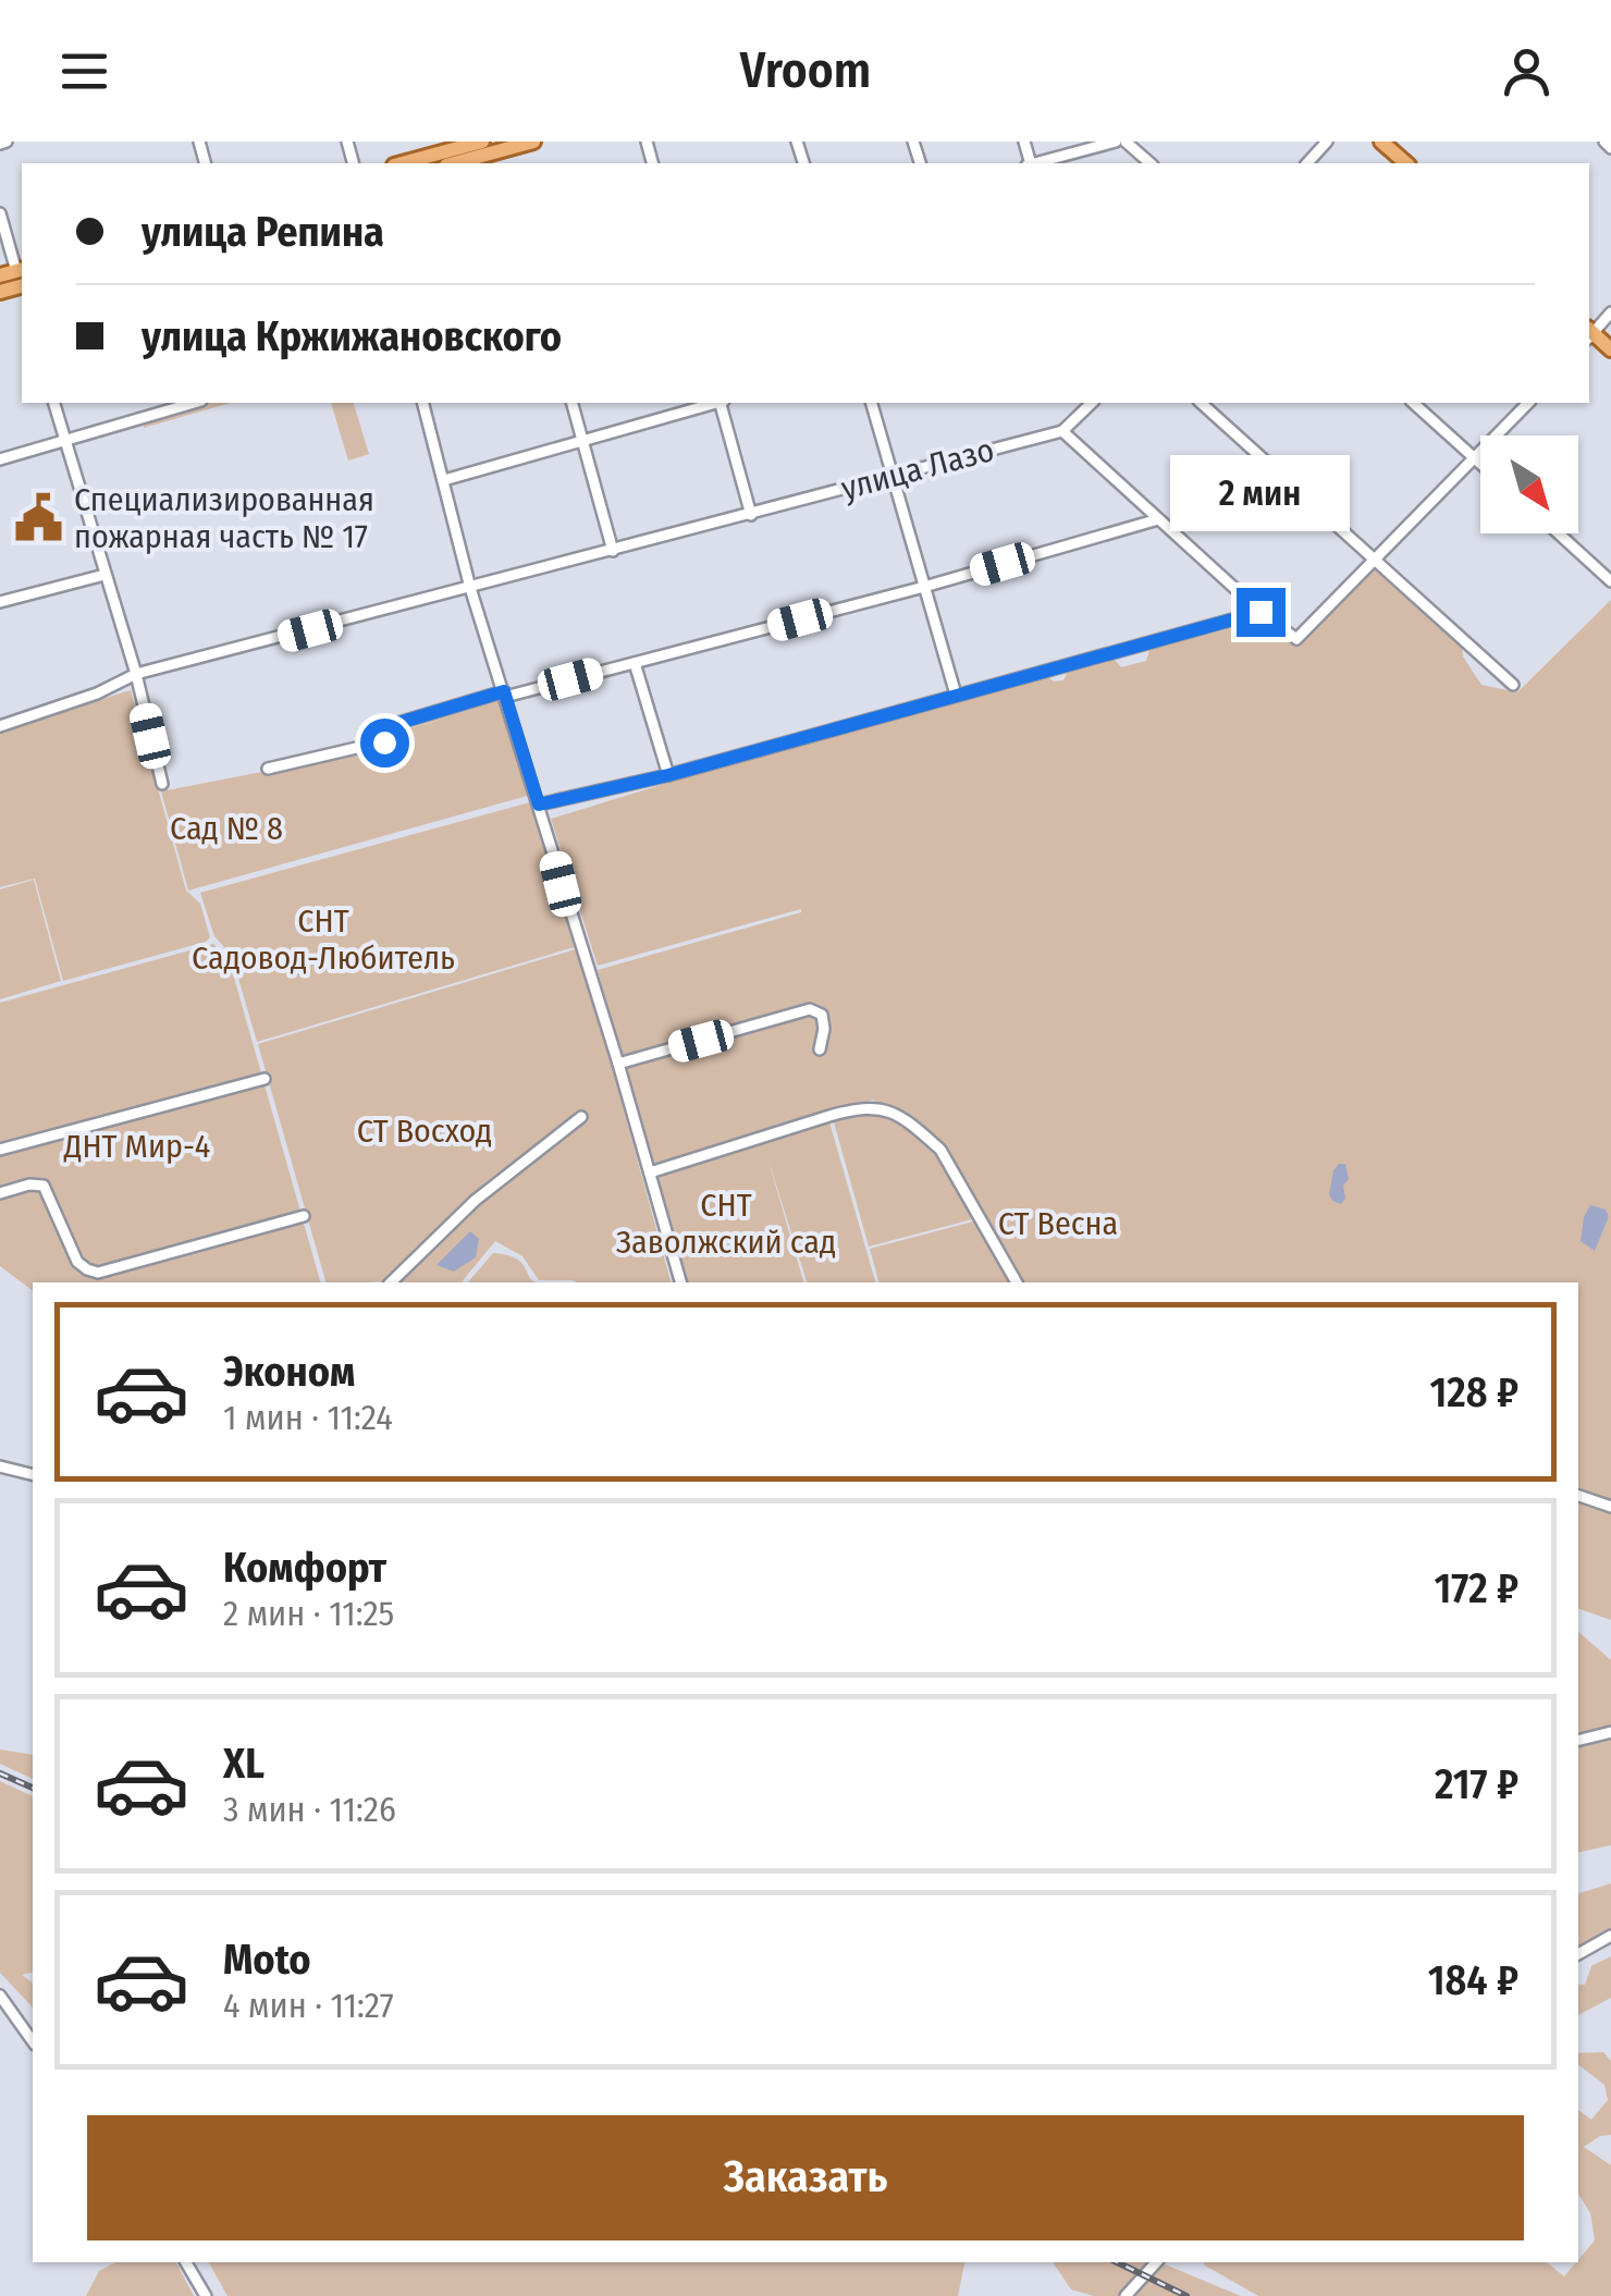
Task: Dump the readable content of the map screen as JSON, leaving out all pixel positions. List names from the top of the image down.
{
  "streets": {
    "street": ["улица Лазо"]
  },
  "parks": [
    "Сад № 8",
    "СНТ Садовод-Любитель",
    "СТ Восход",
    "ДНТ Мир-4",
    "СНТ Заволжский сад",
    "СТ Весна"
  ],
  "places": {
    "public building": ["Специализированная пожарная часть № 17"]
  },
  "north": "bottom right",
  "page": {
    "header": "Vroom",
    "banner": ["улица Репина", "улица Кржижановского"],
    "bubble": "2 мин",
    "list": [
      {
        "name": "Эконом",
        "note": "1 мин · 11:24",
        "value": "128 ₽"
      },
      {
        "name": "Комфорт",
        "note": "2 мин · 11:25",
        "value": "172 ₽"
      },
      {
        "name": "XL",
        "note": "3 мин · 11:26",
        "value": "217 ₽"
      },
      {
        "name": "Moto",
        "note": "4 мин · 11:27",
        "value": "184 ₽"
      }
    ],
    "buttons": "Заказать"
  }
}
